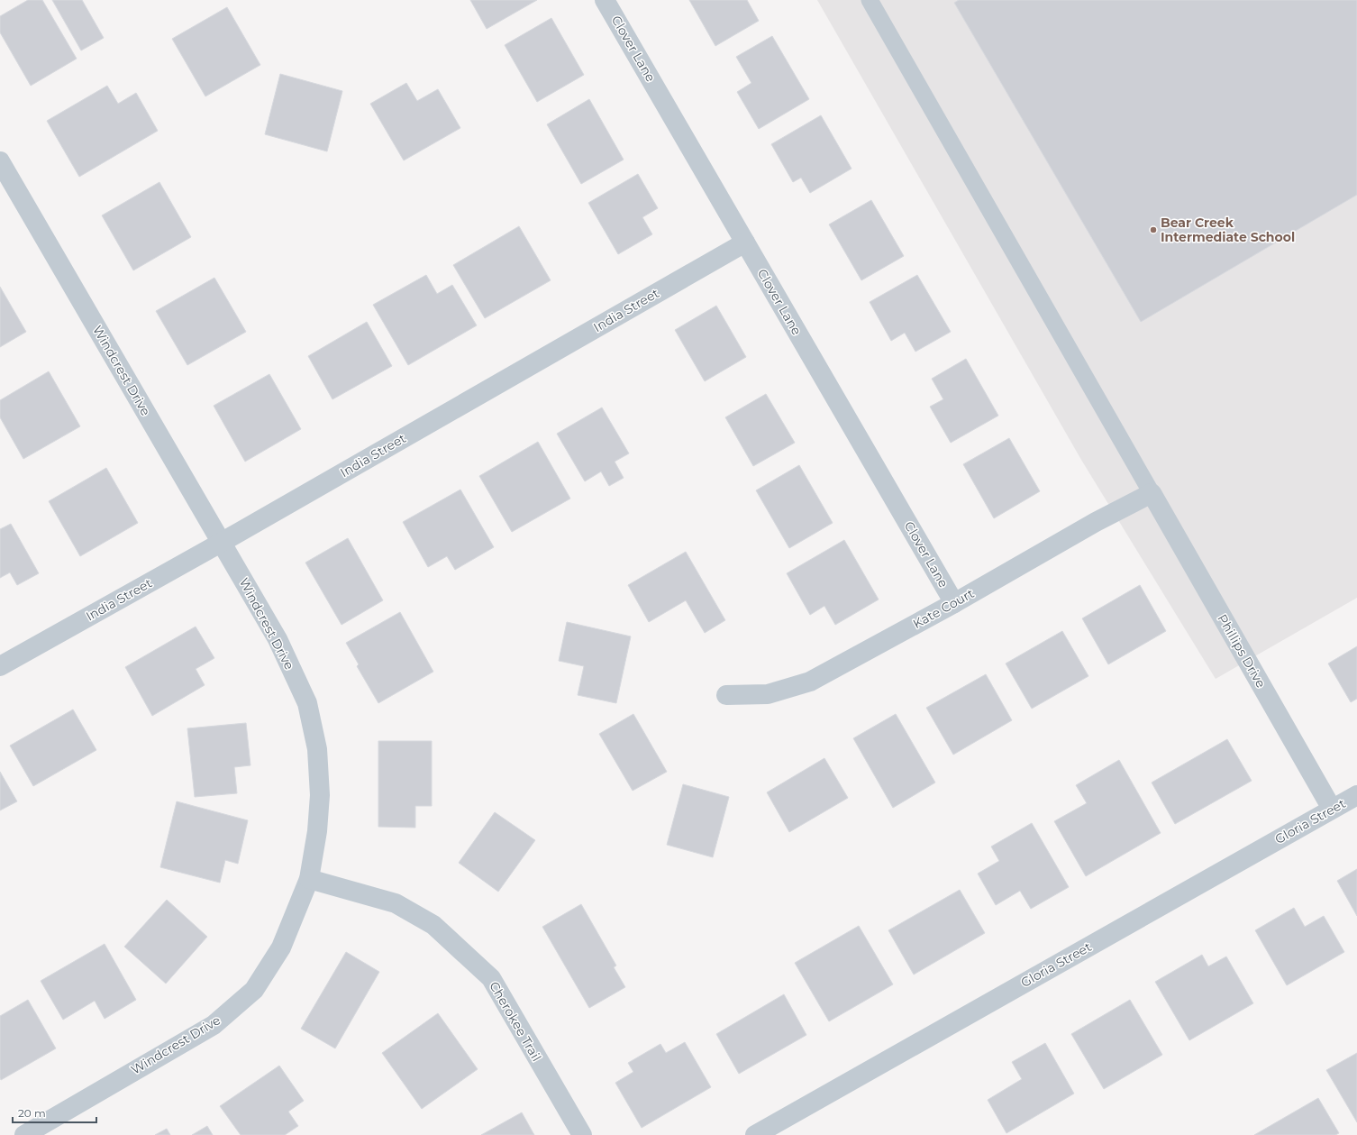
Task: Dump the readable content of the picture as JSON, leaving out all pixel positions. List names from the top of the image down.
{
  "streets": {
    "street": [
      "Clover Lane",
      "India Street",
      "Windcrest Drive",
      "Kate Court",
      "Phillips Drive",
      "Gloria Street",
      "Cherokee Trail"
    ]
  },
  "crossings": [
    ["Clover Lane", "India Street"],
    ["Clover Lane", "Kate Court"],
    ["India Street", "Windcrest Drive"],
    ["Windcrest Drive", "Cherokee Trail"],
    ["Kate Court", "Phillips Drive"],
    ["Phillips Drive", "Gloria Street"]
  ],
  "places": ["Bear Creek Intermediate School"],
  "scale_bar": "20 m"
}
